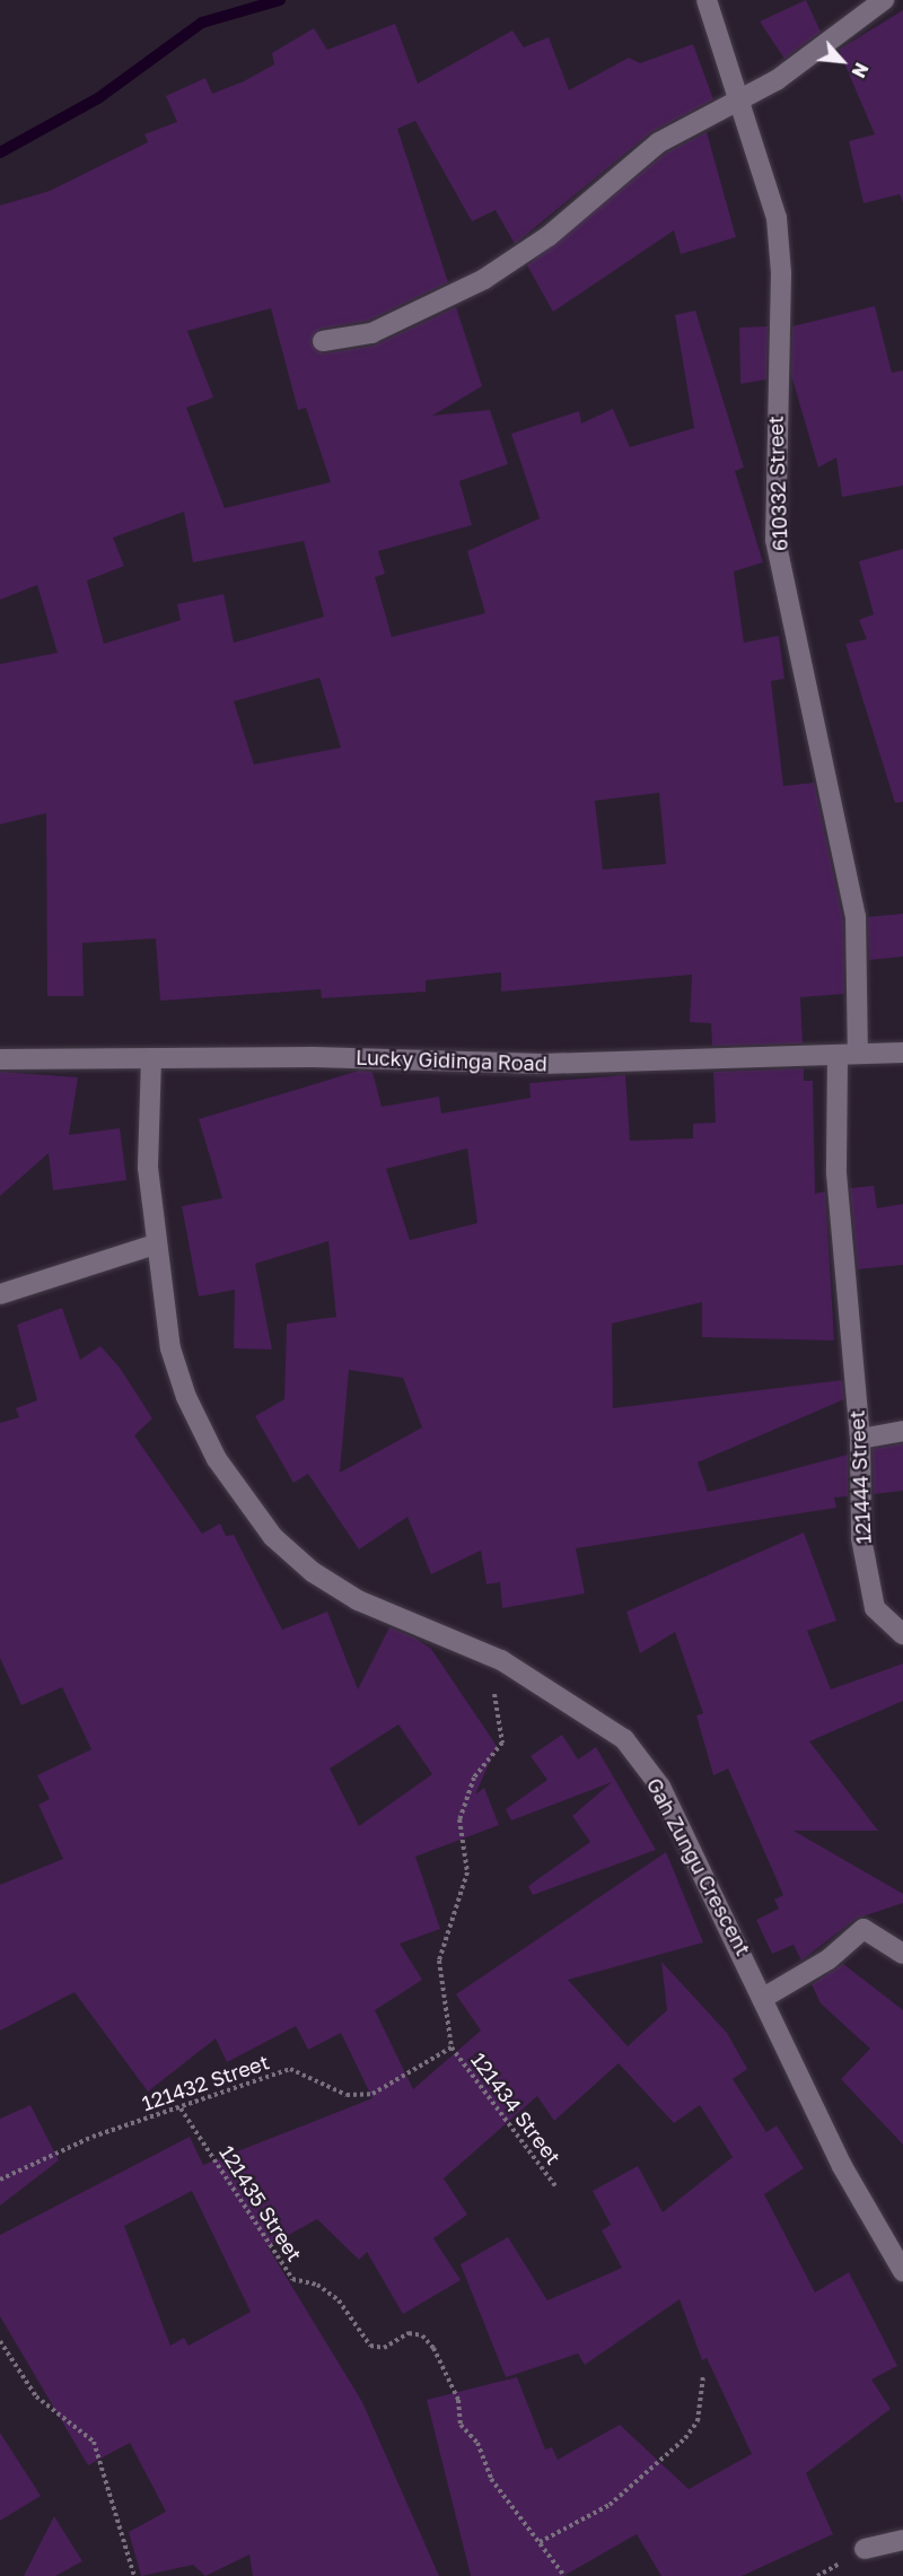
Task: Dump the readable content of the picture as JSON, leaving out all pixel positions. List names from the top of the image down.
{
  "streets": {
    "street": [
      "610332 Street",
      "Lucky Gidinga Road",
      "121444 Street",
      "Gah Zungu Crescent"
    ],
    "path": ["121432 Street", "121434 Street", "121435 Street"]
  },
  "crossings": [
    ["610332 Street", "Lucky Gidinga Road"],
    ["610332 Street", "121444 Street"],
    ["Lucky Gidinga Road", "Gah Zungu Crescent"],
    ["121432 Street", "121434 Street"],
    ["121432 Street", "121435 Street"]
  ],
  "north": "bottom right"
}
